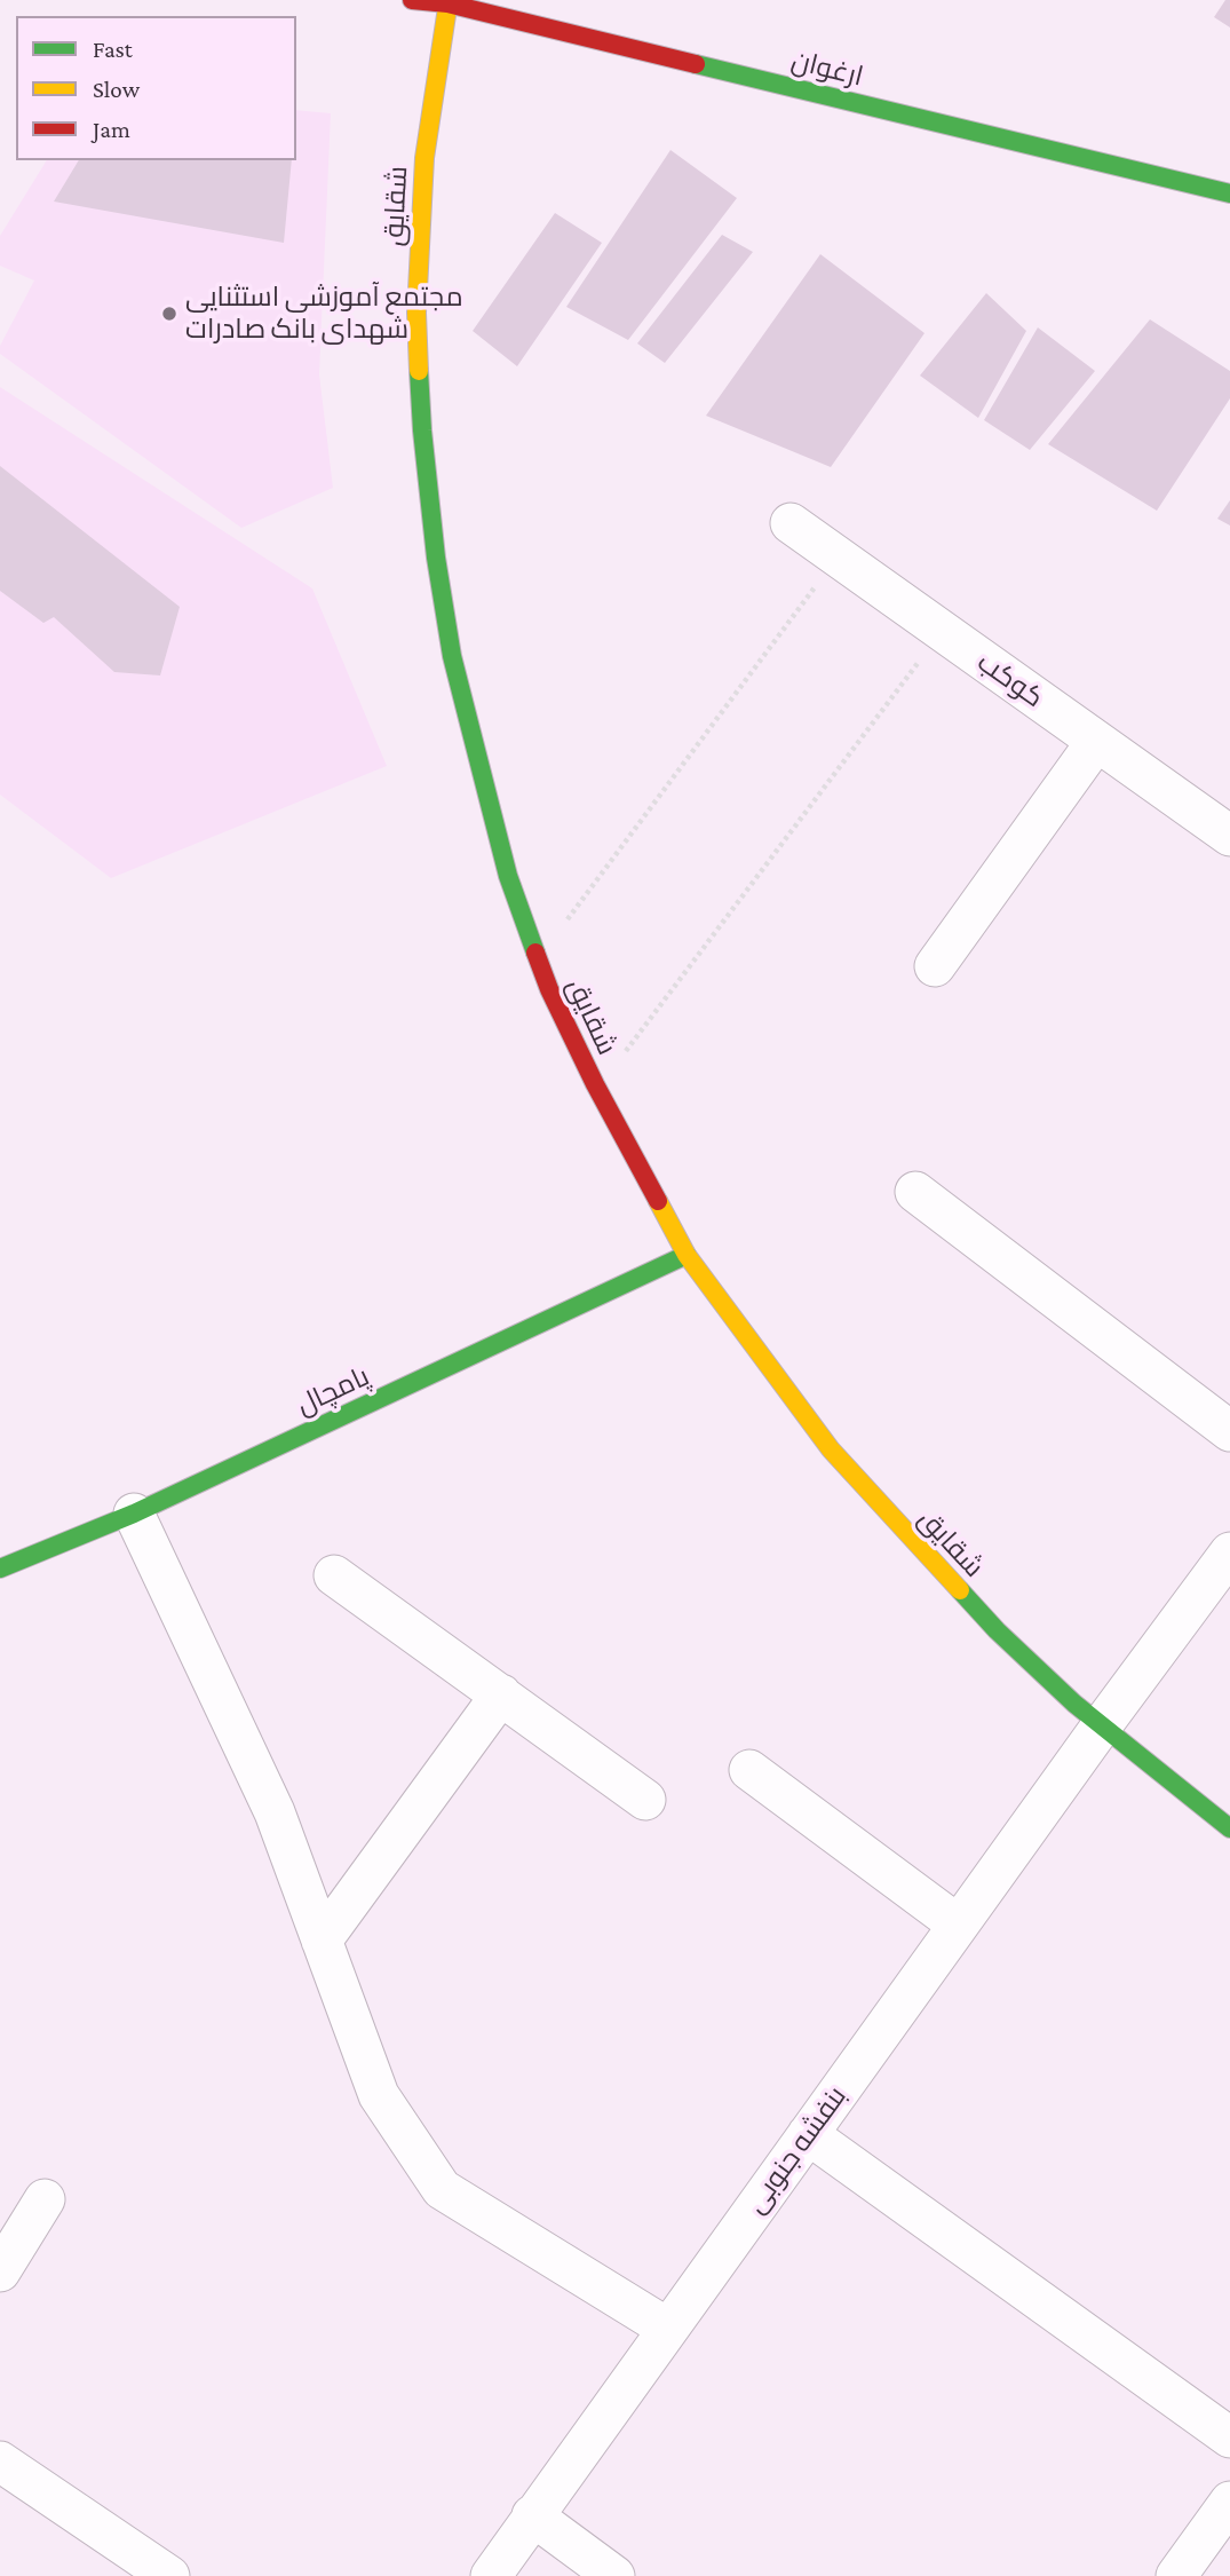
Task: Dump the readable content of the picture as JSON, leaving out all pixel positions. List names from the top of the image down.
{
  "streets": {
    "street": [
      "ارغوان",
      "شقایق",
      "کوکب",
      "پامچال",
      "بنفشه جنوبی"
    ]
  },
  "crossings": [
    ["ارغوان", "شقایق"],
    ["شقایق", "پامچال"],
    ["شقایق", "بنفشه جنوبی"]
  ],
  "places": ["مجتمع آموزشی استثنایی شهدای بانک صادرات"],
  "legend": ["Fast", "Slow", "Jam"]
}
